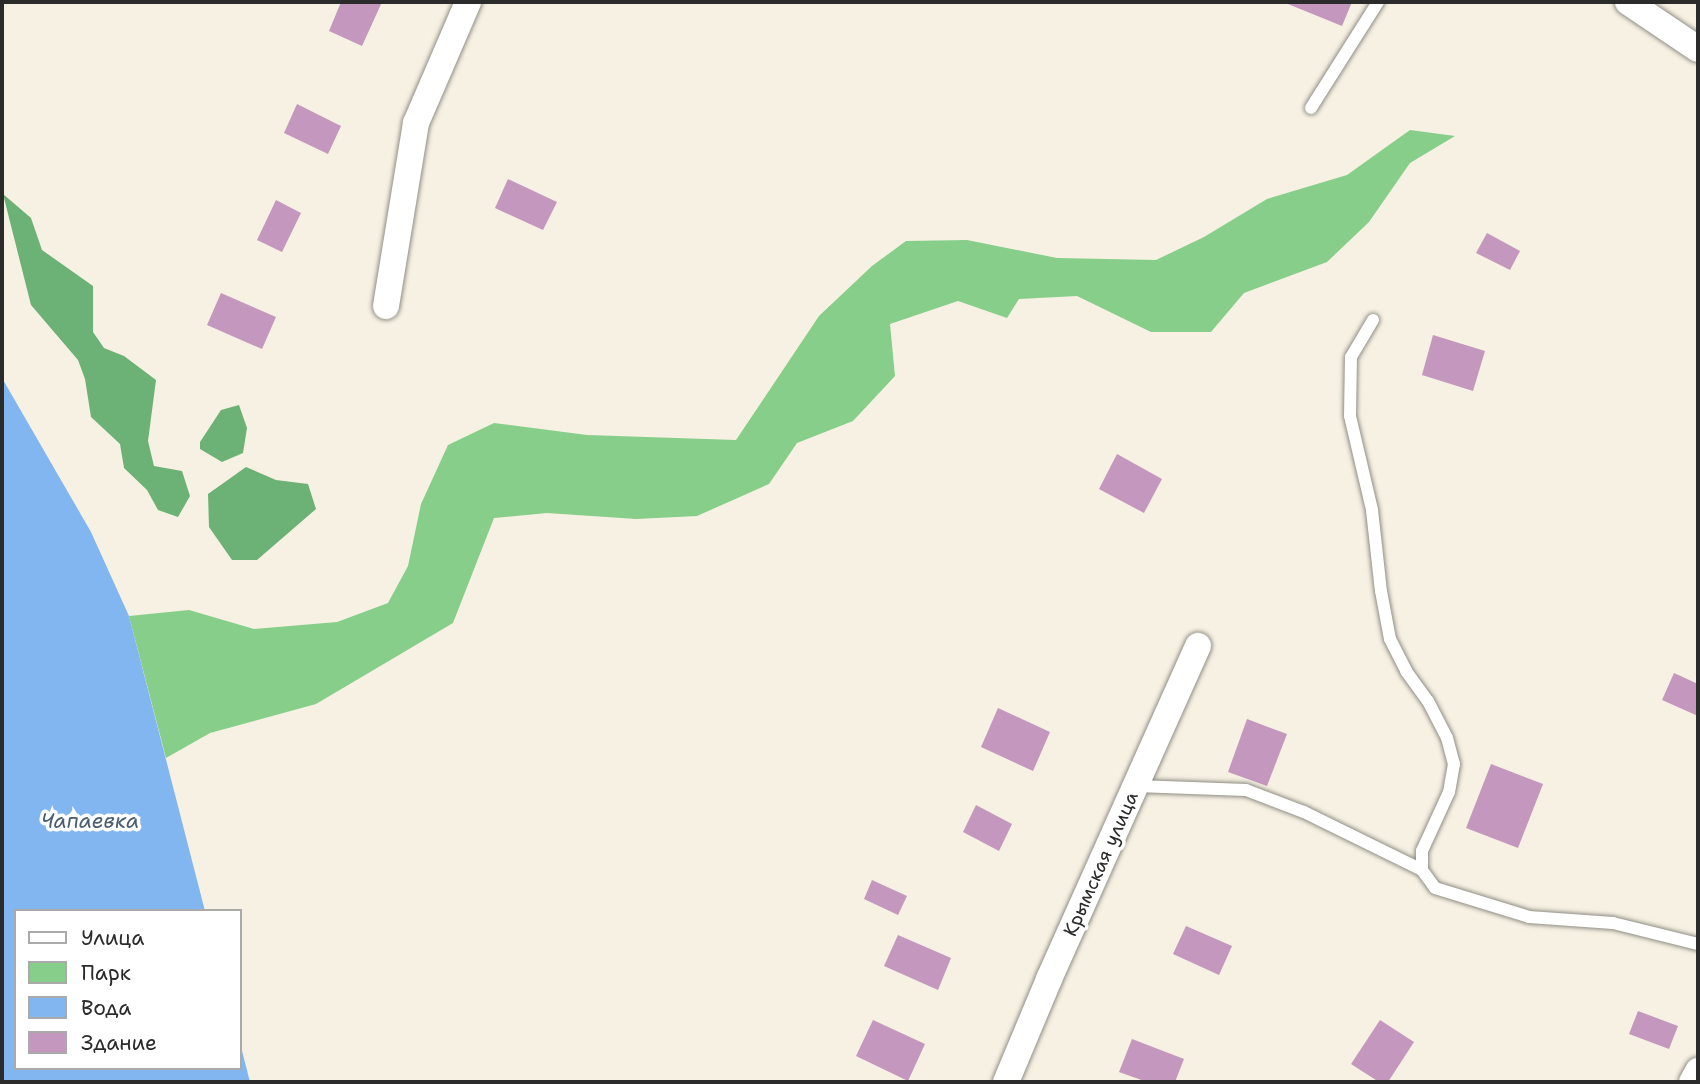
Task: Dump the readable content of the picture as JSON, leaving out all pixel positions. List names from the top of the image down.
{
  "streets": {
    "street": ["Крымская улица"]
  },
  "water": ["Чапаевка"],
  "legend": [
    "Улица",
    "Парк",
    "Вода",
    "Здание"
  ]
}
